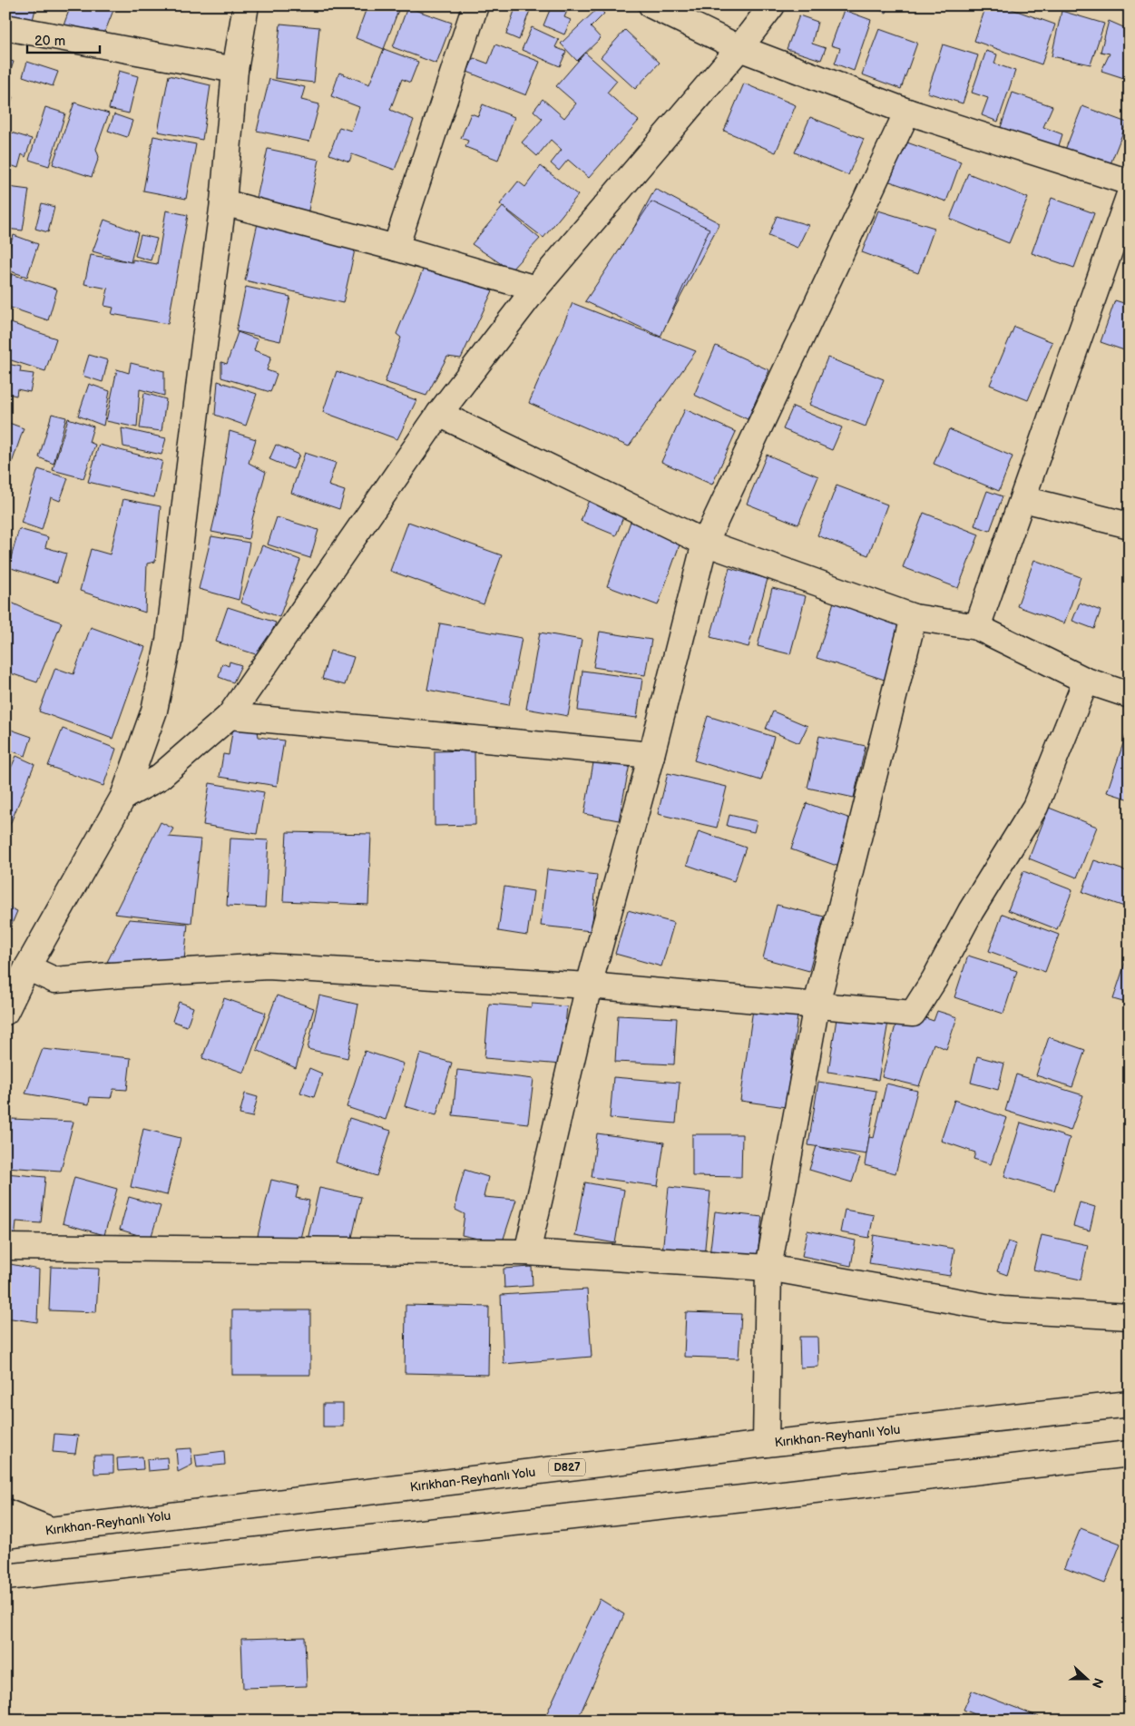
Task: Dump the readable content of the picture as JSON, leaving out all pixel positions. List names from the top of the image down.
{
  "streets": {
    "main road": ["Kırıkhan-Reyhanlı Yolu", "D827"]
  },
  "scale_bar": "20 m",
  "north": "right"
}
